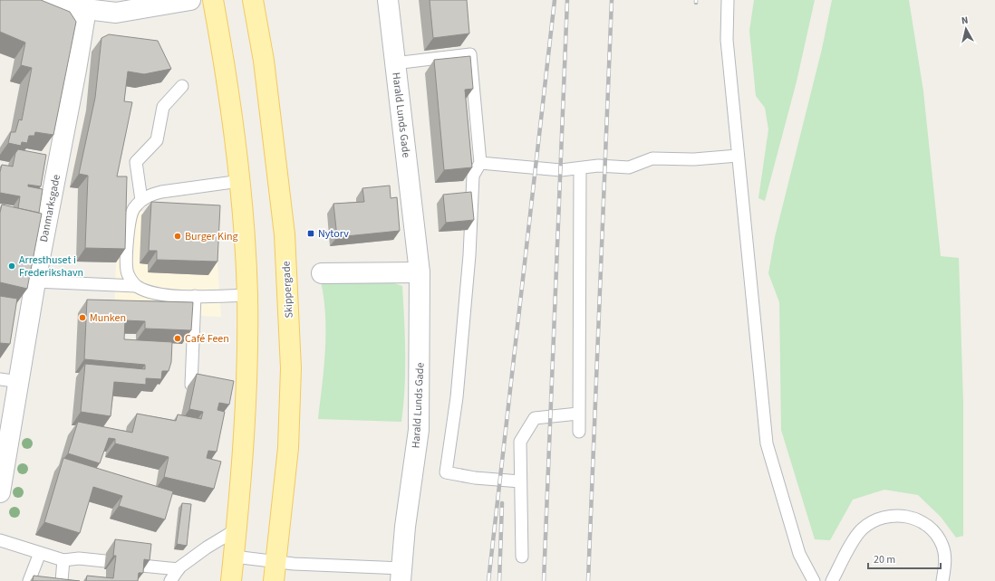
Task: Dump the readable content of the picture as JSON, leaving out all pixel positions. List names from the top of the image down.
{
  "streets": {
    "main road": ["Skippergade"],
    "street": ["Harald Lunds Gade", "Danmarksgade"]
  },
  "places": {
    "transit": ["Nytorv"],
    "other": [
      "Burger King",
      "Arresthuset i Frederikshavn",
      "Munken",
      "Café Feen"
    ]
  },
  "scale_bar": "20 m",
  "north": "top"
}
